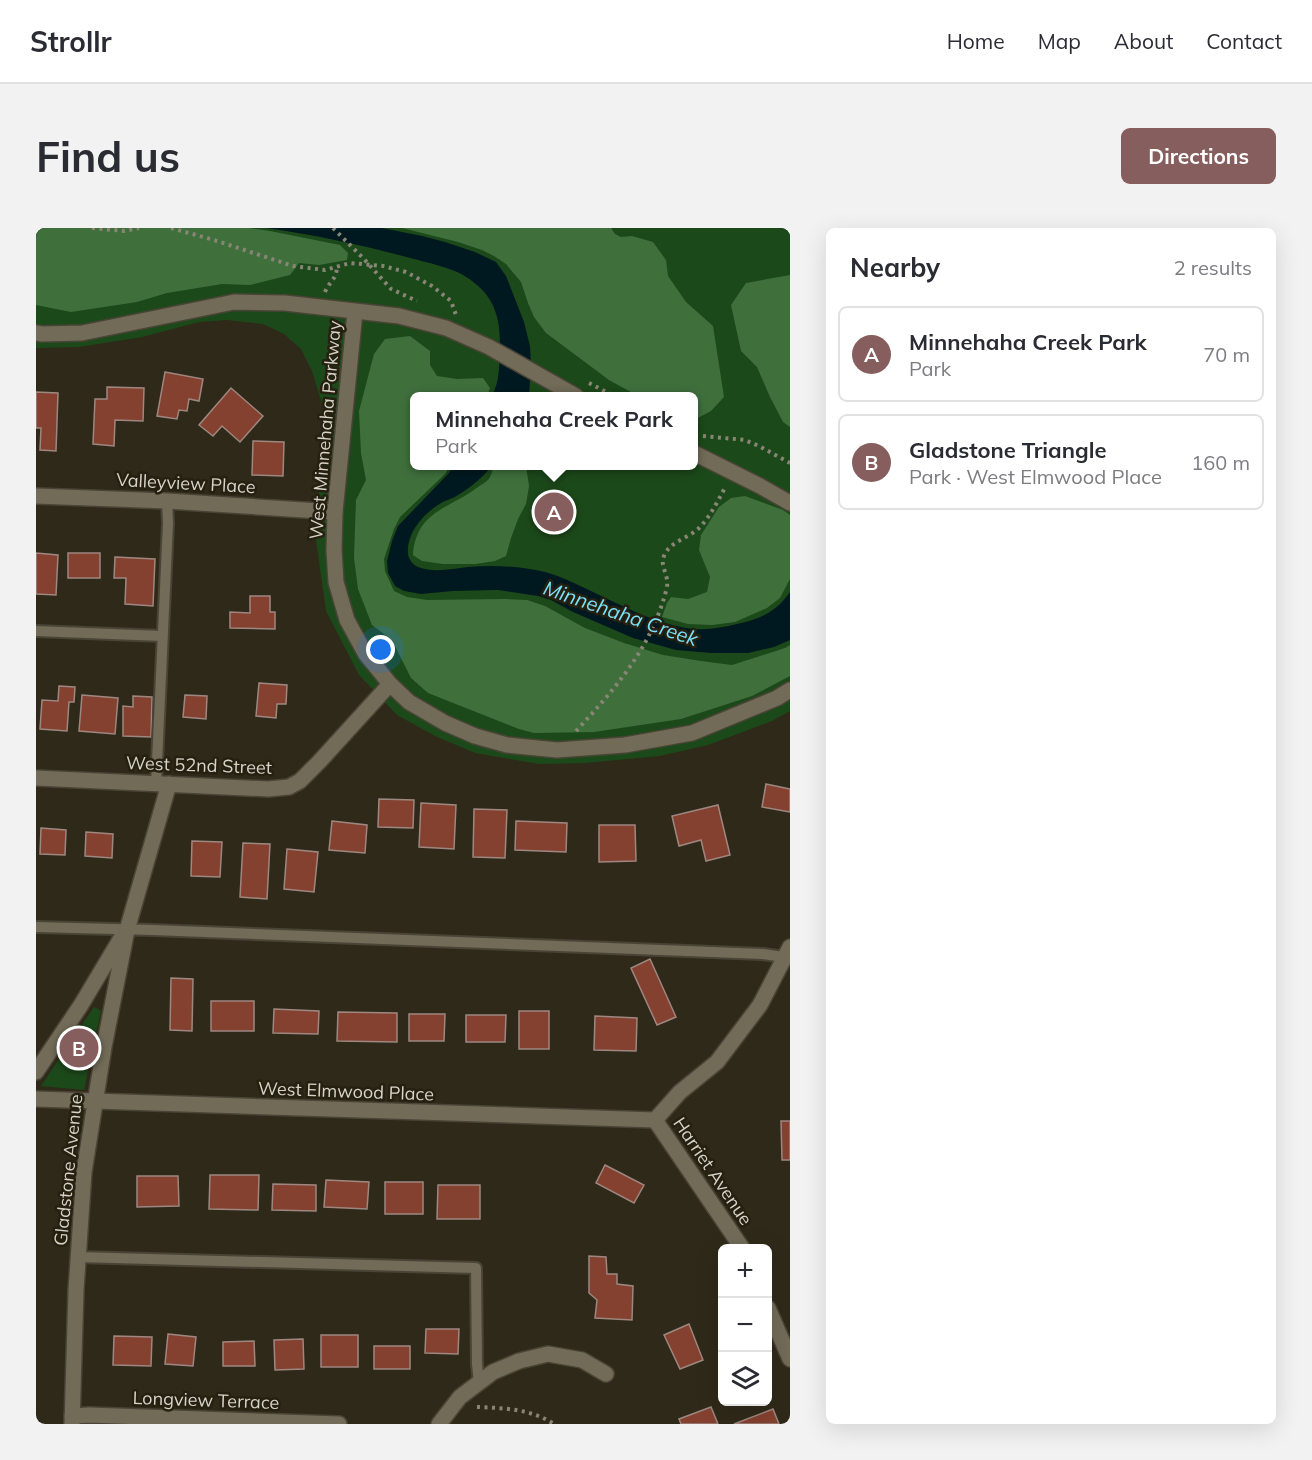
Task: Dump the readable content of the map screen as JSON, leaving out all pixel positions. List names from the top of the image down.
{
  "streets": {
    "street": [
      "West Minnehaha Parkway",
      "Valleyview Place",
      "West 52nd Street",
      "West Elmwood Place",
      "Gladstone Avenue",
      "Harriet Avenue",
      "Longview Terrace"
    ]
  },
  "crossings": [
    ["West Minnehaha Parkway", "Valleyview Place"],
    ["West Minnehaha Parkway", "West 52nd Street"],
    ["West 52nd Street", "Gladstone Avenue"],
    ["West Elmwood Place", "Gladstone Avenue"],
    ["West Elmwood Place", "Harriet Avenue"],
    ["Gladstone Avenue", "Longview Terrace"]
  ],
  "water": ["Minnehaha Creek"],
  "page": {
    "header": "Strollr",
    "nav": [
      "Home",
      "Map",
      "About",
      "Contact"
    ],
    "buttons": "Directions",
    "title": "Find us",
    "heading": ["Nearby", "2 results"],
    "list": [
      {
        "mark": "A",
        "name": "Minnehaha Creek Park",
        "note": "Park",
        "value": "70 m"
      },
      {
        "mark": "B",
        "name": "Gladstone Triangle",
        "note": "Park · West Elmwood Place",
        "value": "160 m"
      }
    ],
    "popup": ["Minnehaha Creek Park", "Park"],
    "pins": ["A", "B"],
    "map_buttons": ["+", "−"]
  }
}
